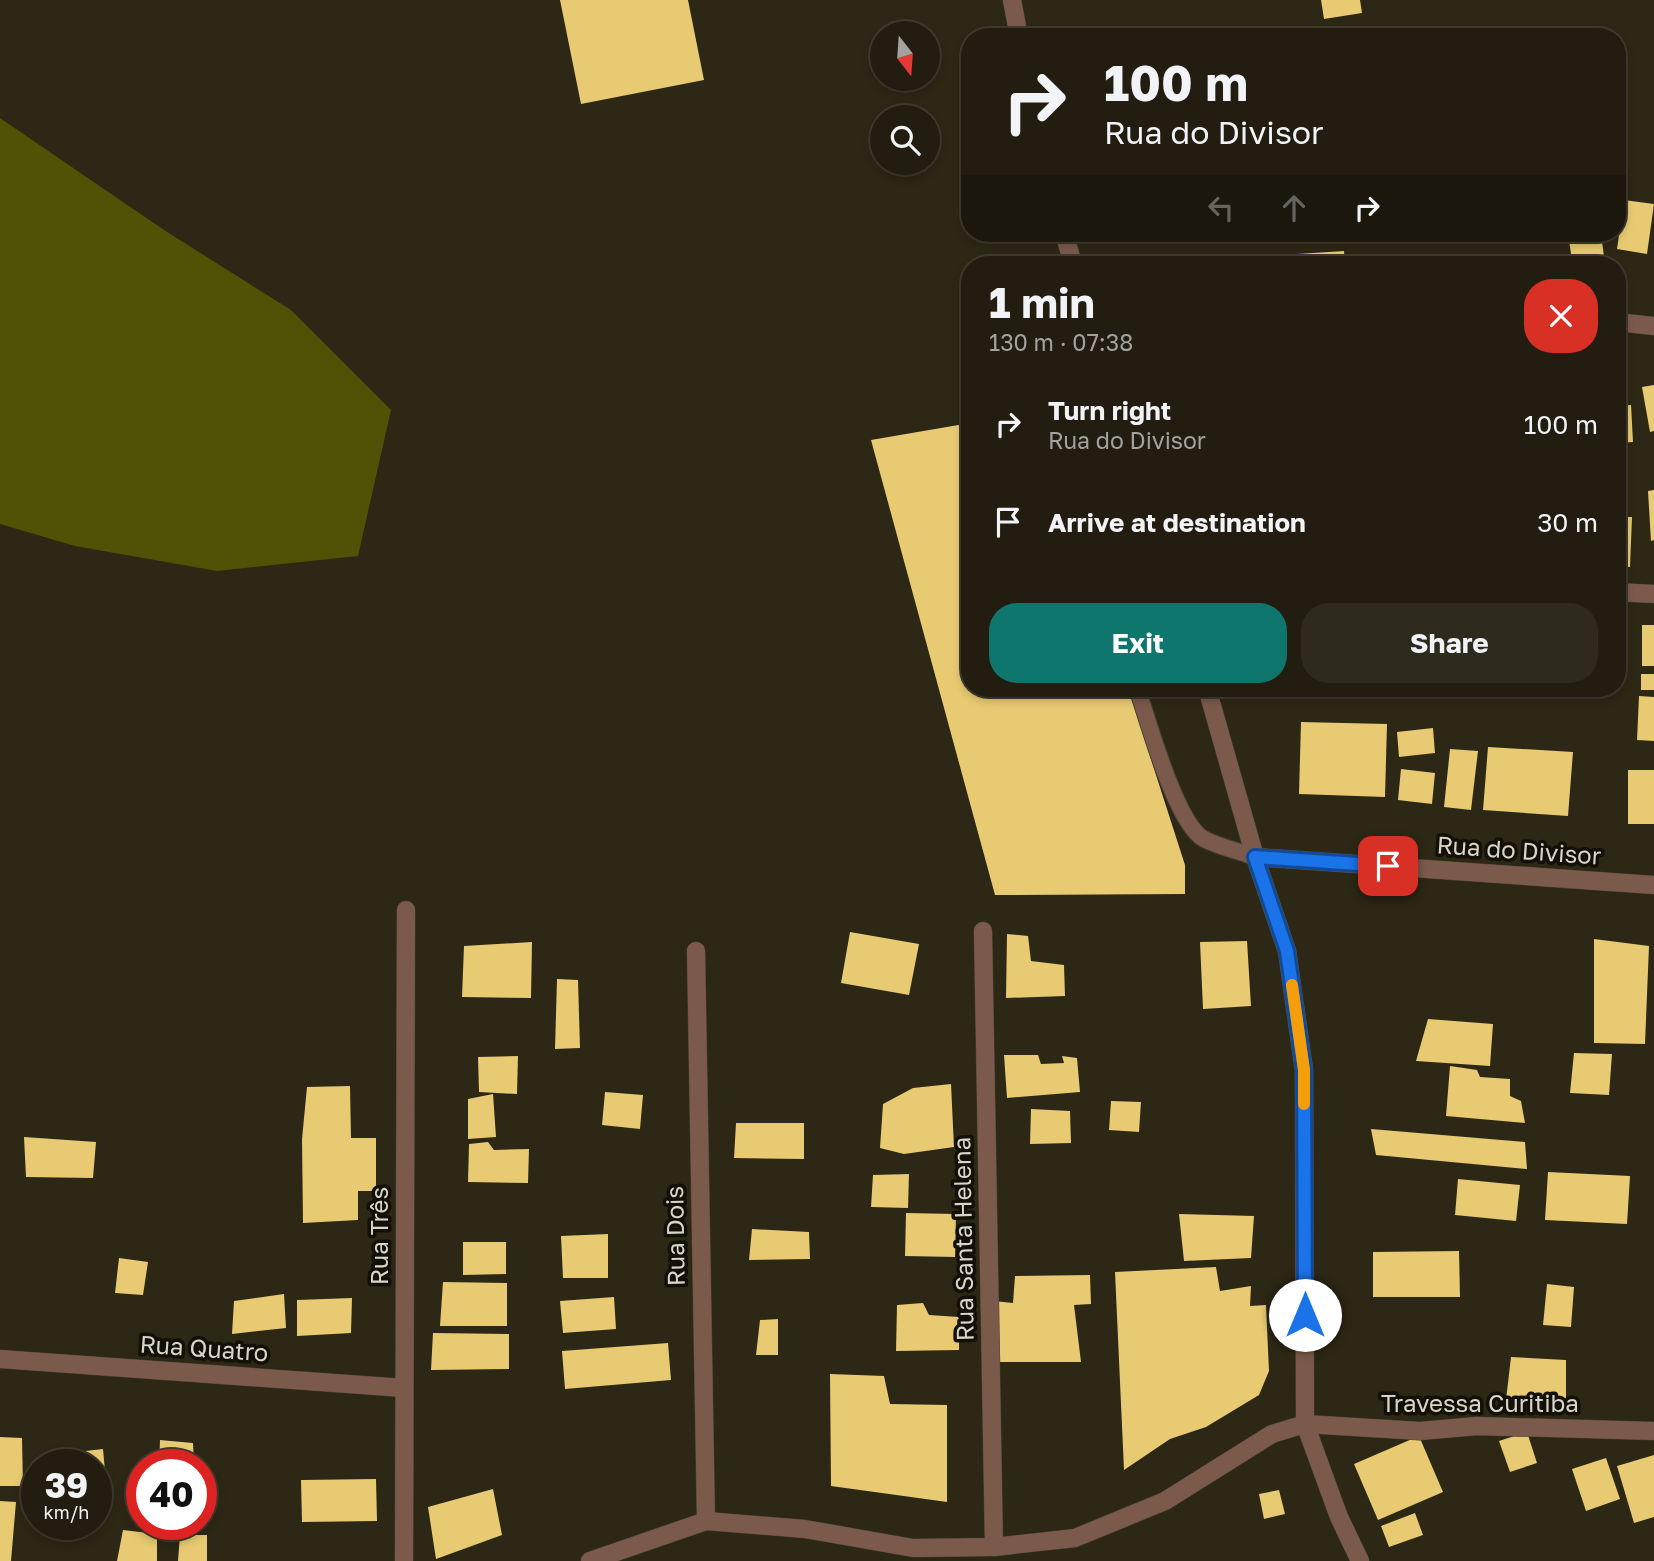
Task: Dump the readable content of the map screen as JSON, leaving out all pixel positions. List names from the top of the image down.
{
  "streets": {
    "street": [
      "Rua do Divisor",
      "Rua Três",
      "Rua Dois",
      "Rua Santa Helena",
      "Rua Quatro",
      "Travessa Curitiba"
    ]
  },
  "crossings": [
    ["Rua Três", "Rua Quatro"]
  ],
  "north": "bottom",
  "page": {
    "turn": ["100 m", "Rua do Divisor"],
    "heading": ["1 min", "130 m · 07:38"],
    "list": [
      {
        "name": "Turn right",
        "note": "Rua do Divisor",
        "value": "100 m"
      },
      {
        "name": "Arrive at destination",
        "value": "30 m"
      }
    ],
    "buttons": ["Exit", "Share"],
    "speed": "39 km/h",
    "limit": "40"
  }
}
